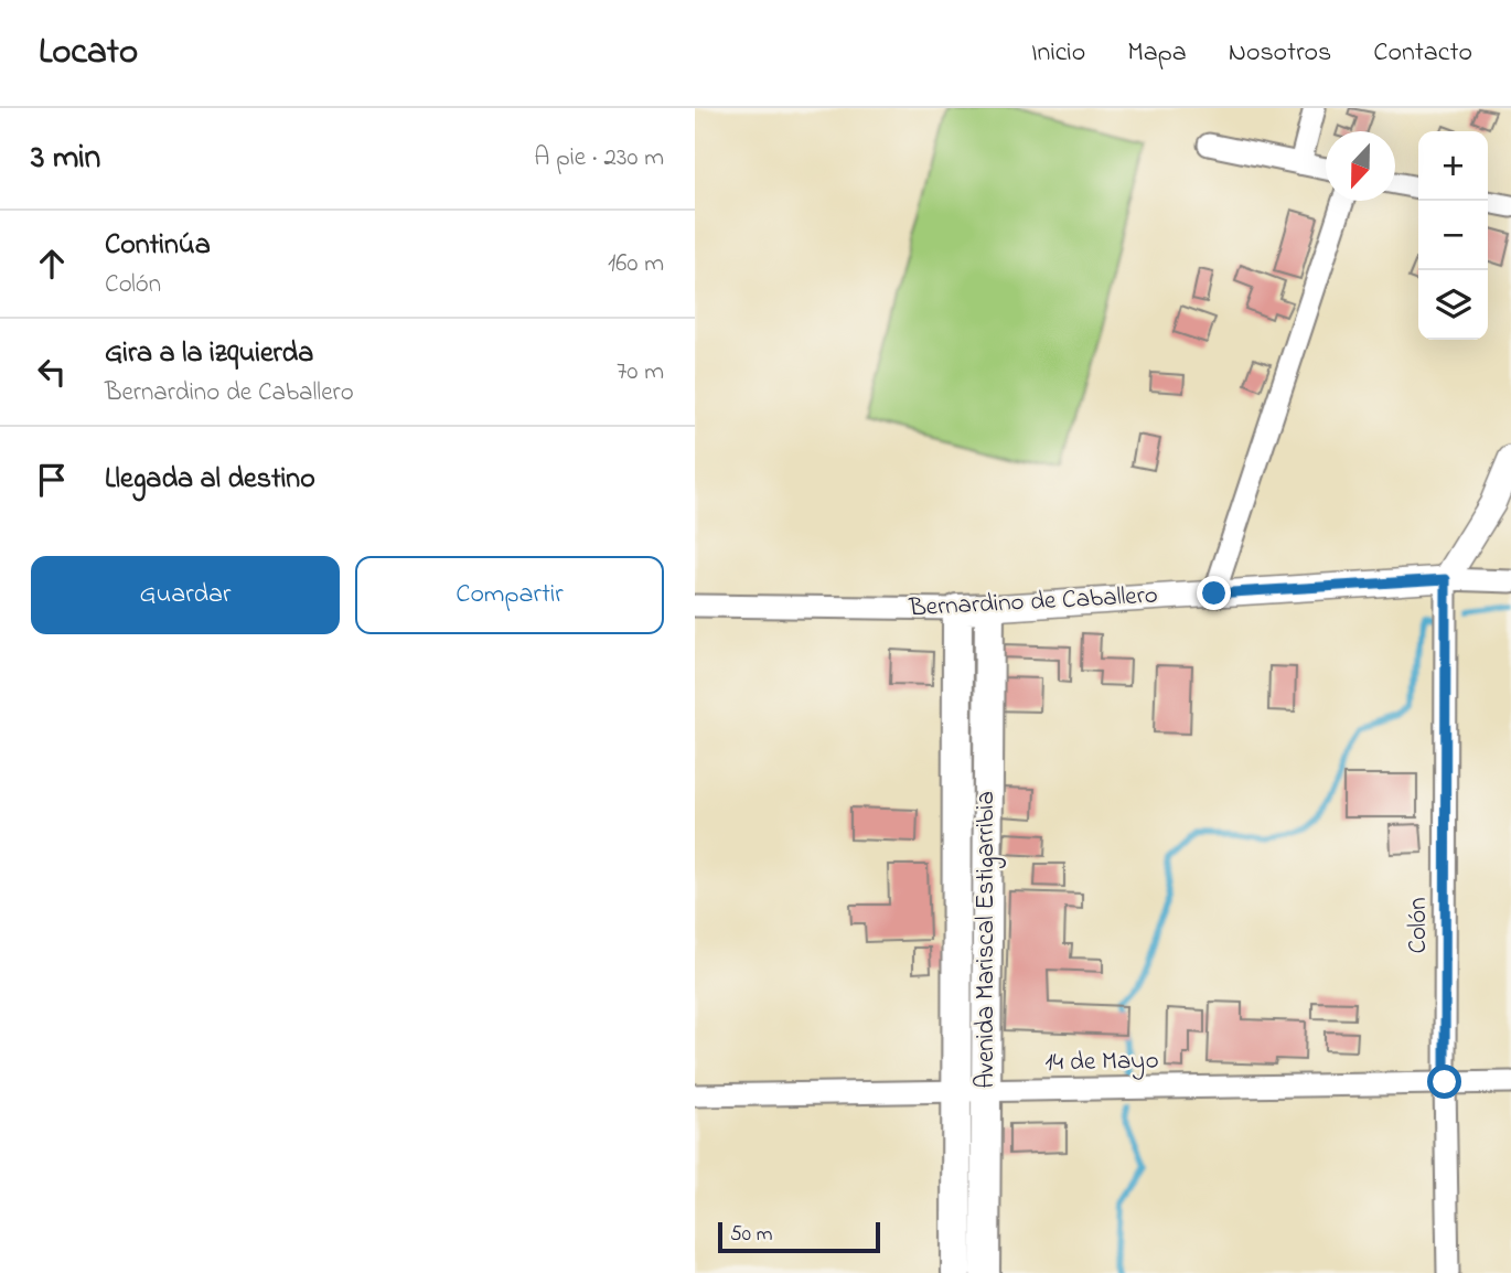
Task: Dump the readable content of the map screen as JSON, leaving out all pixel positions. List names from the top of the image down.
{
  "streets": {
    "main road": ["Bernardino de Caballero", "Avenida Mariscal Estigarribia"],
    "street": ["Colón", "14 de Mayo"]
  },
  "crossings": [
    ["Bernardino de Caballero", "Colón"],
    ["Bernardino de Caballero", "Avenida Mariscal Estigarribia"],
    ["Colón", "14 de Mayo"],
    ["Avenida Mariscal Estigarribia", "14 de Mayo"]
  ],
  "scale_bar": "50 m",
  "north": "bottom",
  "page": {
    "header": "Locato",
    "nav": [
      "Inicio",
      "Mapa",
      "Nosotros",
      "Contacto"
    ],
    "heading": ["3 min", "A pie · 230 m"],
    "map_buttons": ["+", "−"],
    "list": [
      ["Continúa", "Colón", "160 m"],
      ["Gira a la izquierda", "Bernardino de Caballero", "70 m"],
      "Llegada al destino"
    ],
    "buttons": ["Guardar", "Compartir"],
    "scale": "50 m"
  }
}
